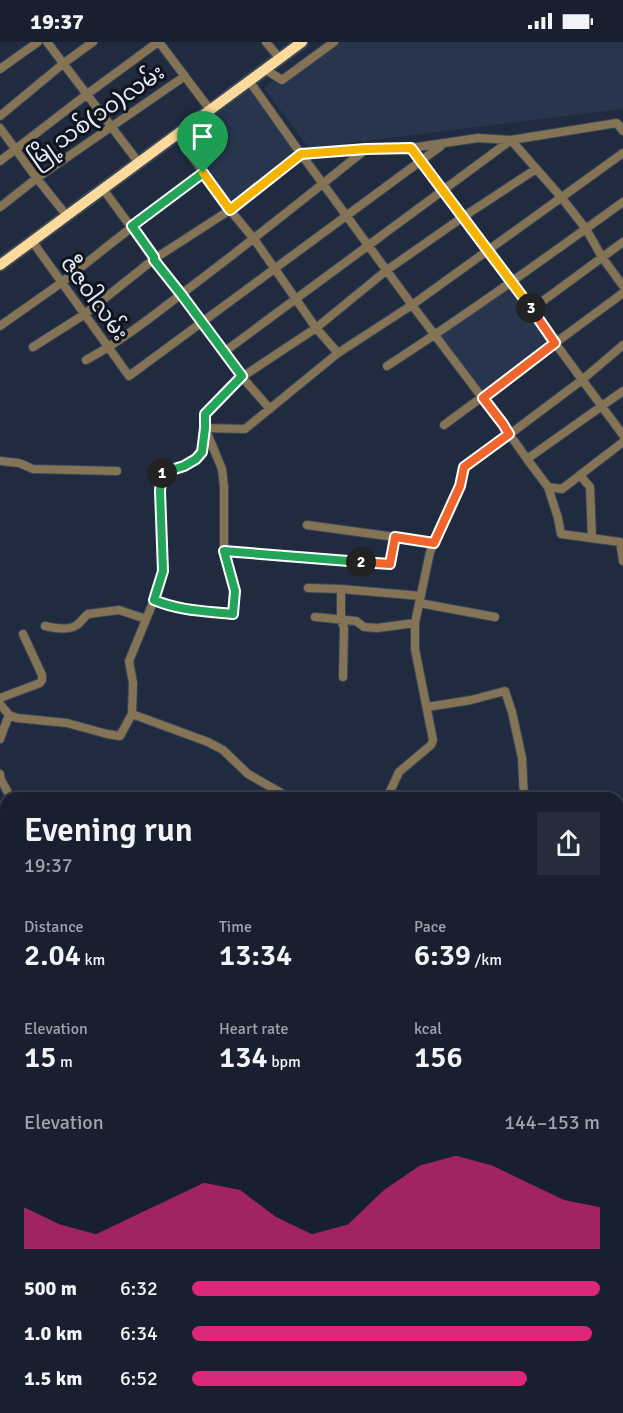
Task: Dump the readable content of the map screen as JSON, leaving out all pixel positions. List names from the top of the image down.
{
  "streets": {
    "street": ["မြို့သစ်(၁၀)လမ်း", "ဇီဇဝါလမ်း"]
  },
  "page": {
    "status": "19:37",
    "pins": ["3", "1", "2"],
    "heading": ["Evening run", "19:37"],
    "stats": [
      ["Distance", "2.04 km"],
      ["Time", "13:34"],
      ["Pace", "6:39 /km"],
      ["Elevation", "15 m"],
      ["Heart rate", "134 bpm"],
      ["kcal", "156"]
    ],
    "chart": ["Elevation", "144–153 m"],
    "list": [
      {
        "name": "500 m",
        "note": "6:32"
      },
      {
        "name": "1.0 km",
        "note": "6:34"
      },
      {
        "name": "1.5 km",
        "note": "6:52"
      }
    ]
  }
}
